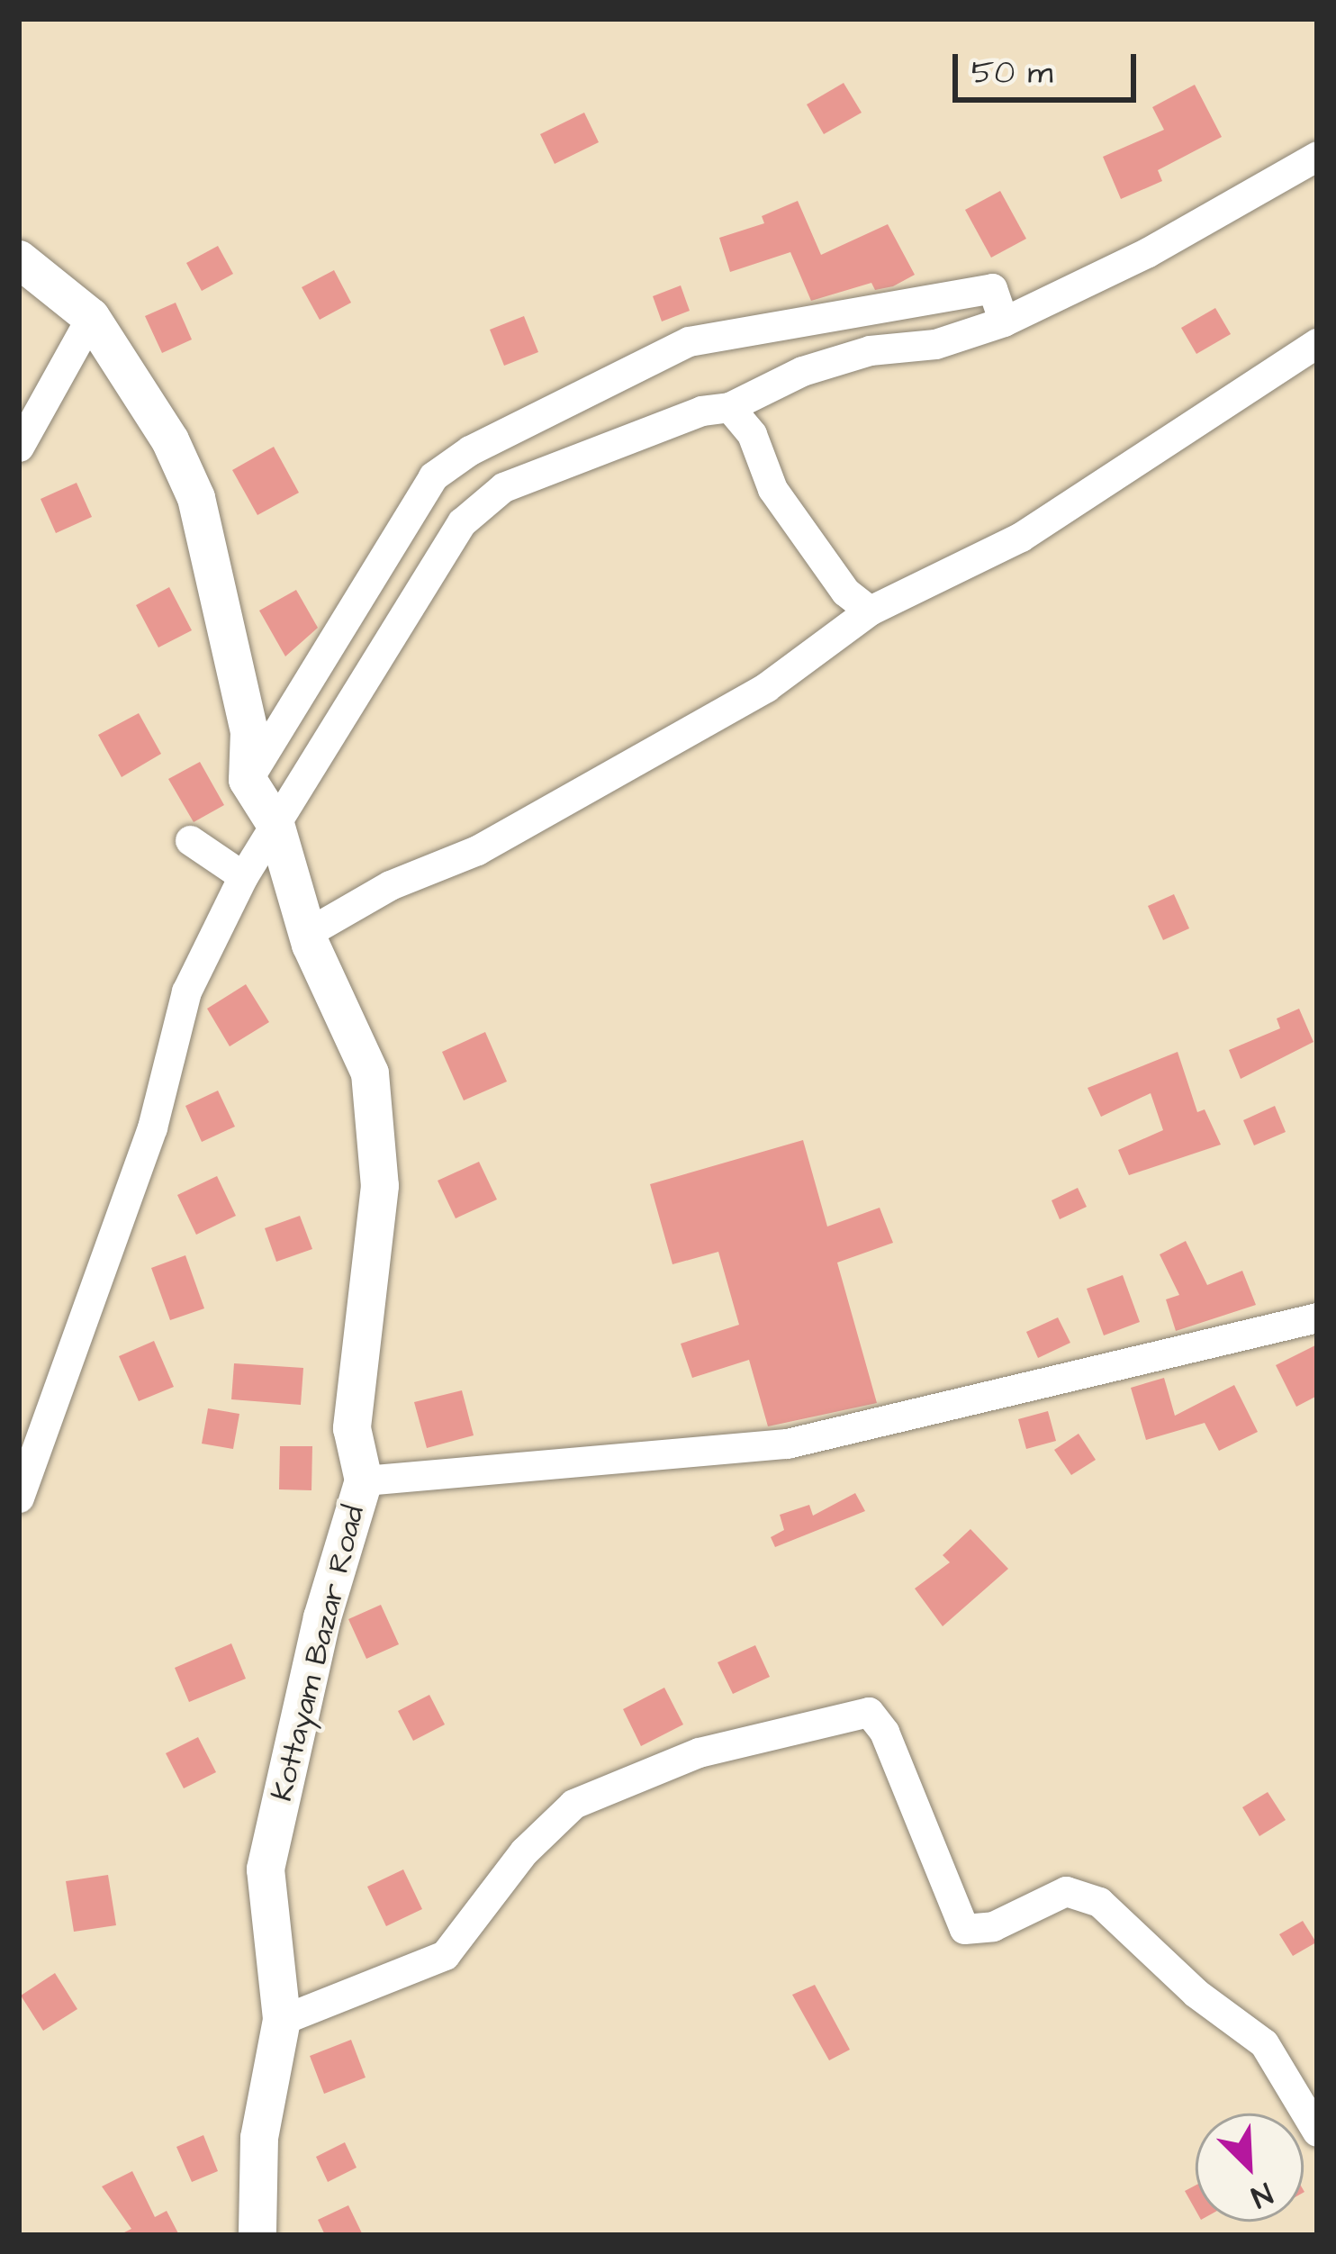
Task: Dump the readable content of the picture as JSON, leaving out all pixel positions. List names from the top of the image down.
{
  "streets": {
    "main road": ["Kottayam Bazar Road"]
  },
  "scale_bar": "50 m",
  "north": "bottom right"
}
